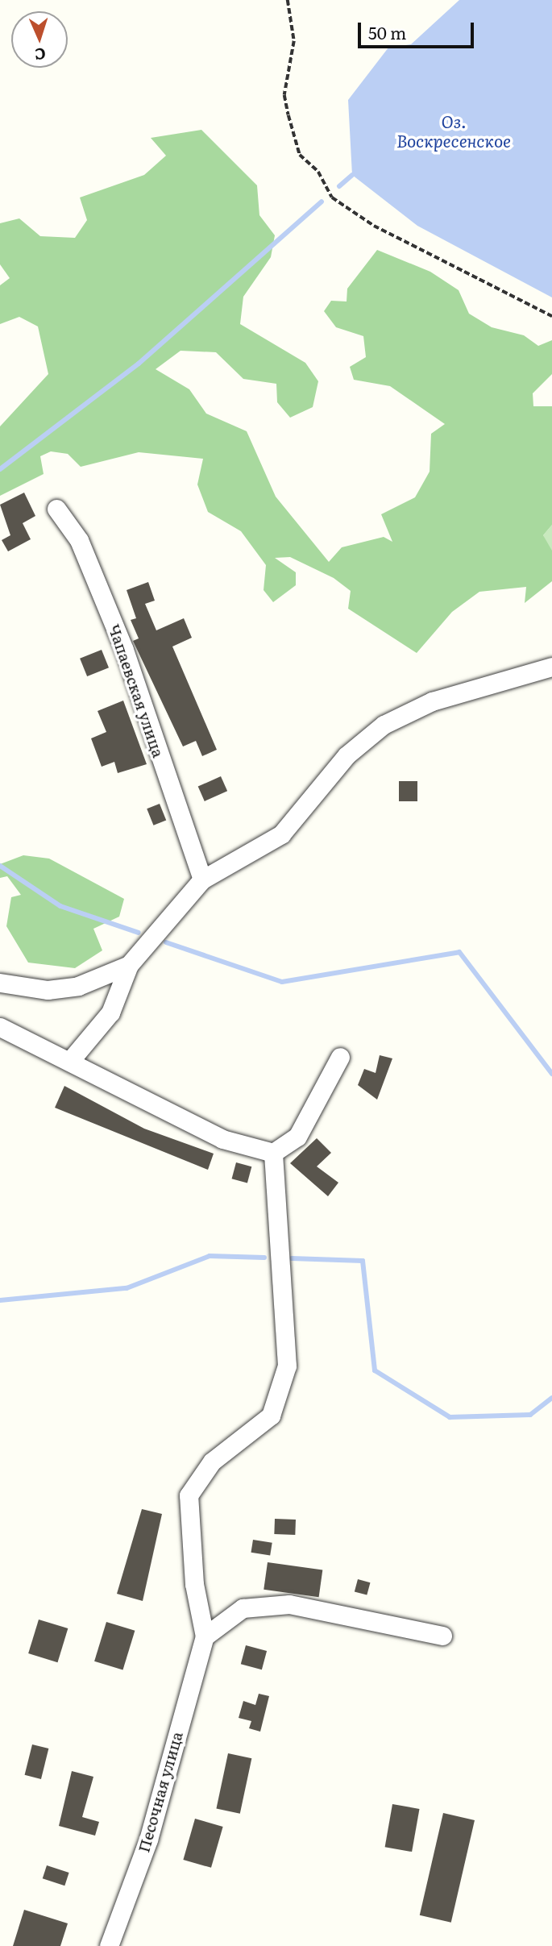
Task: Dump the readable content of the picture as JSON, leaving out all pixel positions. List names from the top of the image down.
{
  "streets": {
    "street": ["Чапаевская улица", "Песочная улица"]
  },
  "water": ["Оз. Воскресенское"],
  "scale_bar": "50 m",
  "north": "bottom"
}
